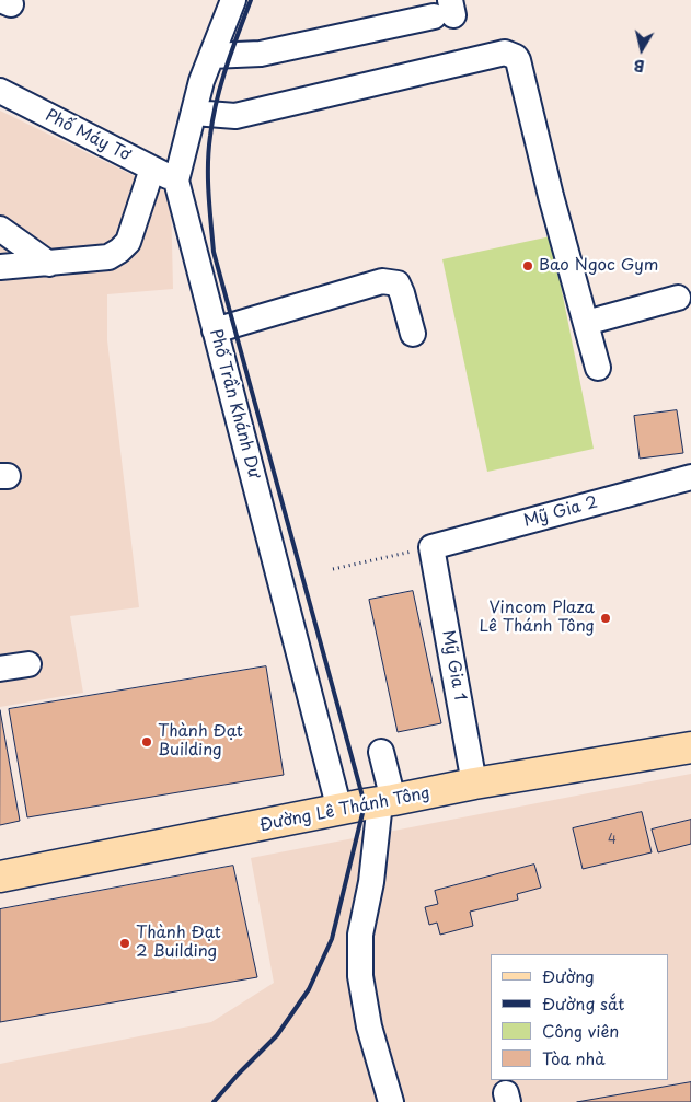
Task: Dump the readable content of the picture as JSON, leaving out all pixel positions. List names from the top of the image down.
{
  "streets": {
    "main road": ["Đường Lê Thánh Tông"],
    "street": [
      "Phố Máy Tơ",
      "Phố Trần Khánh Dư",
      "Mỹ Gia 2",
      "Mỹ Gia 1"
    ]
  },
  "crossings": [
    ["Phố Máy Tơ", "Phố Trần Khánh Dư"],
    ["Phố Trần Khánh Dư", "Đường Lê Thánh Tông"],
    ["Mỹ Gia 2", "Mỹ Gia 1"],
    ["Mỹ Gia 1", "Đường Lê Thánh Tông"]
  ],
  "places": [
    "Bao Ngoc Gym",
    "Vincom Plaza Lê Thánh Tông",
    "Thành Đạt Building",
    "Thành Đạt 2 Building"
  ],
  "house_numbers": ["4"],
  "legend": [
    "Đường",
    "Đường sắt",
    "Công viên",
    "Tòa nhà"
  ],
  "north": "bottom"
}
